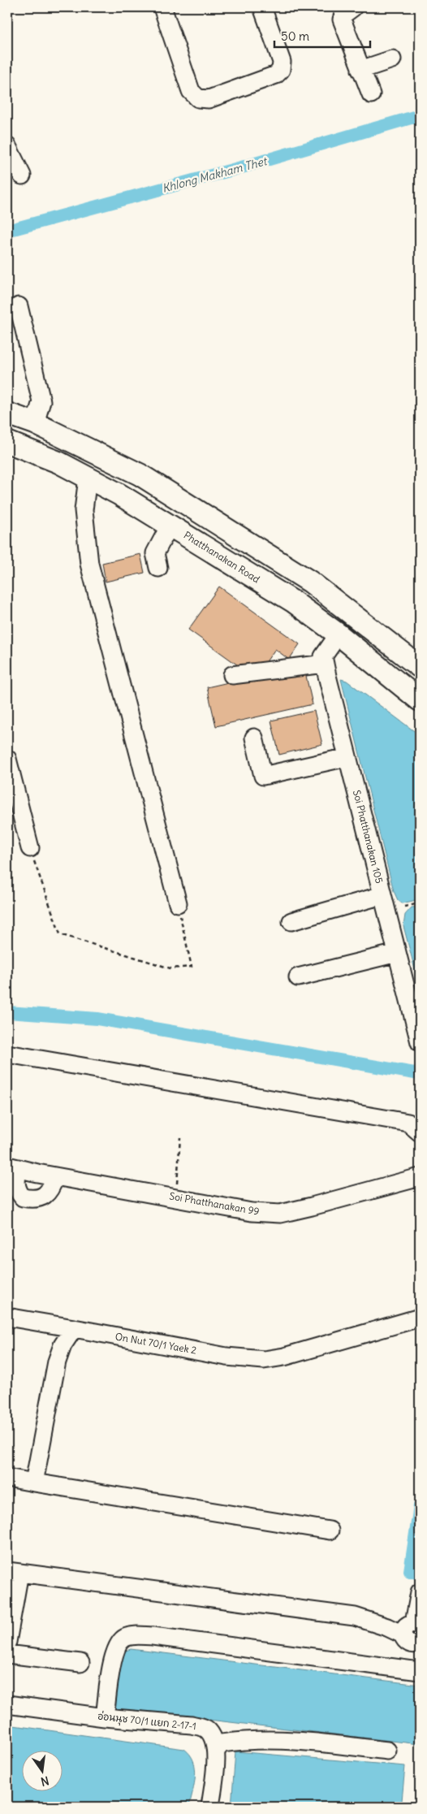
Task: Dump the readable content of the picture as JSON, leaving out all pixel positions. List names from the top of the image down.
{
  "streets": {
    "main road": ["Phatthanakan Road"],
    "street": [
      "Soi Phatthanakan 105",
      "Soi Phatthanakan 99",
      "On Nut 70/1 Yaek 2",
      "อ่อนนุช 70/1 แยก 2-17-1"
    ]
  },
  "water": ["Khlong Makham Thet"],
  "scale_bar": "50 m",
  "north": "bottom"
}
